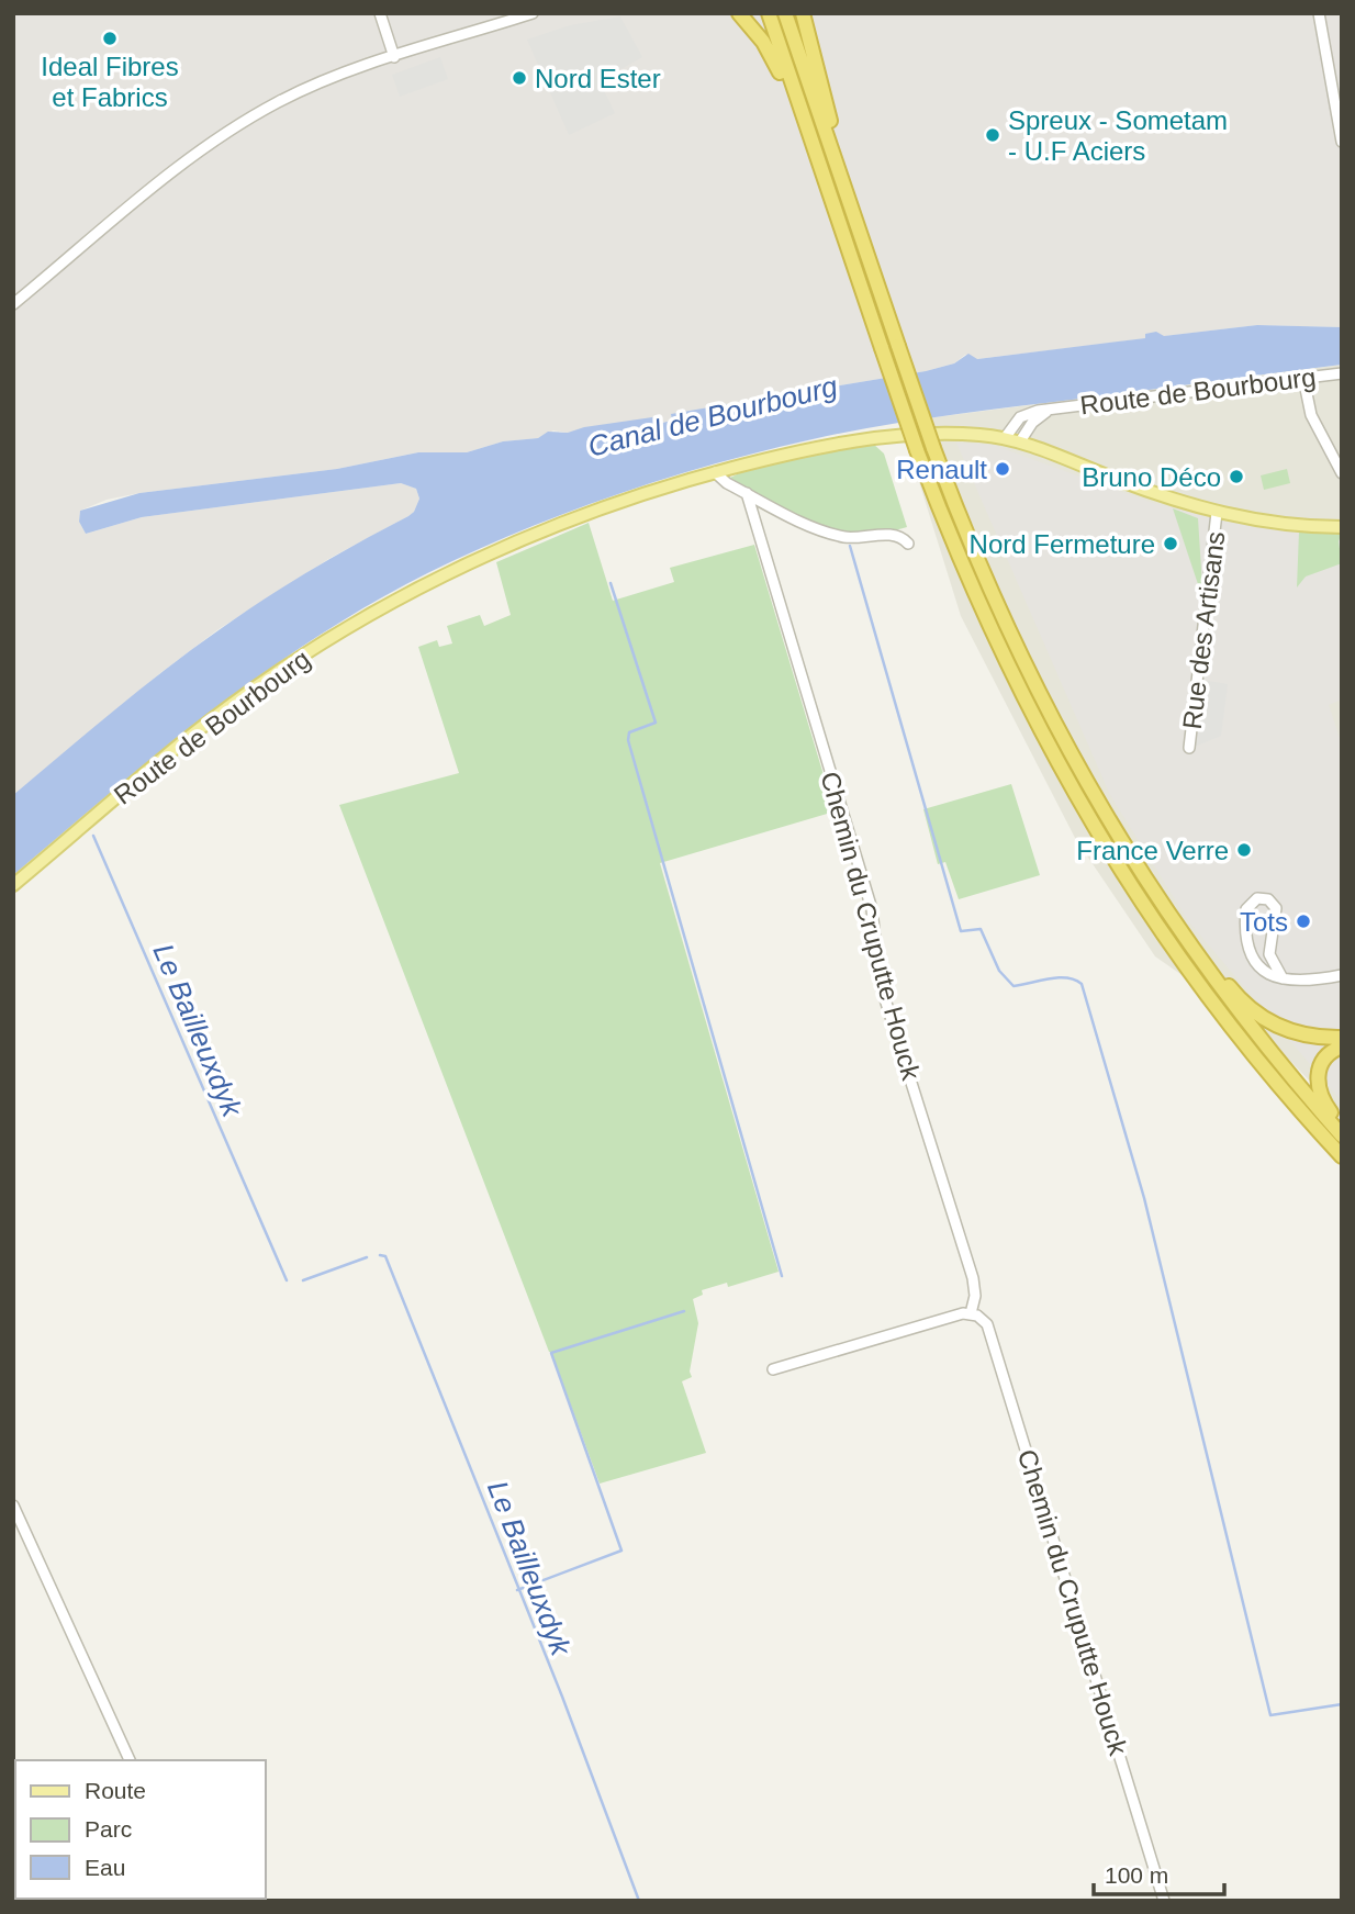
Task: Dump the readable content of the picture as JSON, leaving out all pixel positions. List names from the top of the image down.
{
  "streets": {
    "main road": ["Route de Bourbourg"],
    "street": ["Rue des Artisans", "Chemin du Cruputte Houck"]
  },
  "crossings": [
    ["Route de Bourbourg", "Rue des Artisans"]
  ],
  "water": ["Canal de Bourbourg", "Le Bailleuxdyk"],
  "places": [
    "Ideal Fibres et Fabrics",
    "Nord Ester",
    "Spreux - Sometam - U.F Aciers",
    "Renault",
    "Bruno Déco",
    "Nord Fermeture",
    "France Verre",
    "Tots"
  ],
  "legend": ["Route", "Parc", "Eau"],
  "scale_bar": "100 m"
}
